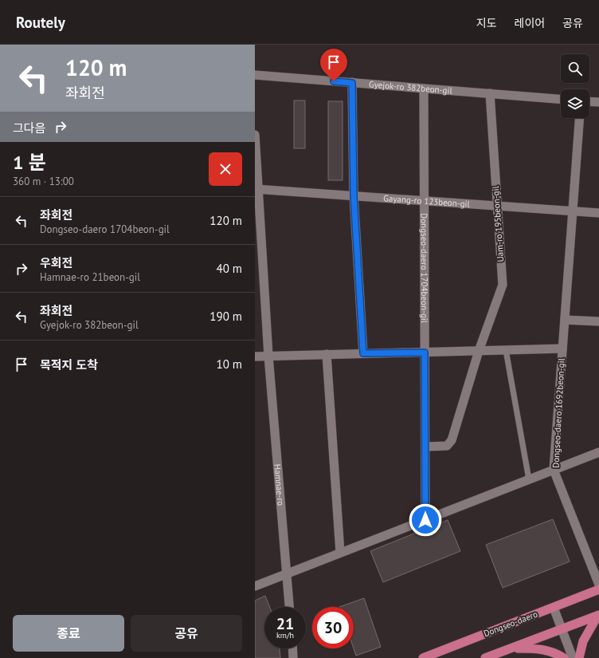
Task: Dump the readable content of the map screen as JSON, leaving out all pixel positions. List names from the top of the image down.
{
  "streets": {
    "main road": ["Dongseo-daero"],
    "street": [
      "Gyejok-ro 382beon-gil",
      "Gayang-ro 123beon-gil",
      "Uam-ro 195beon-gil",
      "Dongseo-daero 1704beon-gil",
      "Dongseo-daero 1692beon-gil",
      "Hamnae-ro"
    ]
  },
  "crossings": [
    ["Gyejok-ro 382beon-gil", "Uam-ro 195beon-gil"],
    ["Gyejok-ro 382beon-gil", "Dongseo-daero 1704beon-gil"],
    ["Gayang-ro 123beon-gil", "Uam-ro 195beon-gil"],
    ["Gayang-ro 123beon-gil", "Dongseo-daero 1704beon-gil"],
    ["Gayang-ro 123beon-gil", "Dongseo-daero 1692beon-gil"],
    ["Gayang-ro 123beon-gil", "Hamnae-ro"],
    ["Uam-ro 195beon-gil", "Dongseo-daero 1704beon-gil"],
    ["Uam-ro 195beon-gil", "Dongseo-daero 1692beon-gil"]
  ],
  "page": {
    "header": "Routely",
    "nav": ["지도", "레이어", "공유"],
    "turn": ["120 m", "좌회전"],
    "then": "그다음",
    "heading": ["1 분", "360 m · 13:00"],
    "list": [
      {
        "name": "좌회전",
        "note": "Dongseo-daero 1704beon-gil",
        "value": "120 m"
      },
      {
        "name": "우회전",
        "note": "Hamnae-ro 21beon-gil",
        "value": "40 m"
      },
      {
        "name": "좌회전",
        "note": "Gyejok-ro 382beon-gil",
        "value": "190 m"
      },
      {
        "name": "목적지 도착",
        "value": "10 m"
      }
    ],
    "speed": "21 km/h",
    "limit": "30",
    "buttons": ["종료", "공유"]
  }
}
